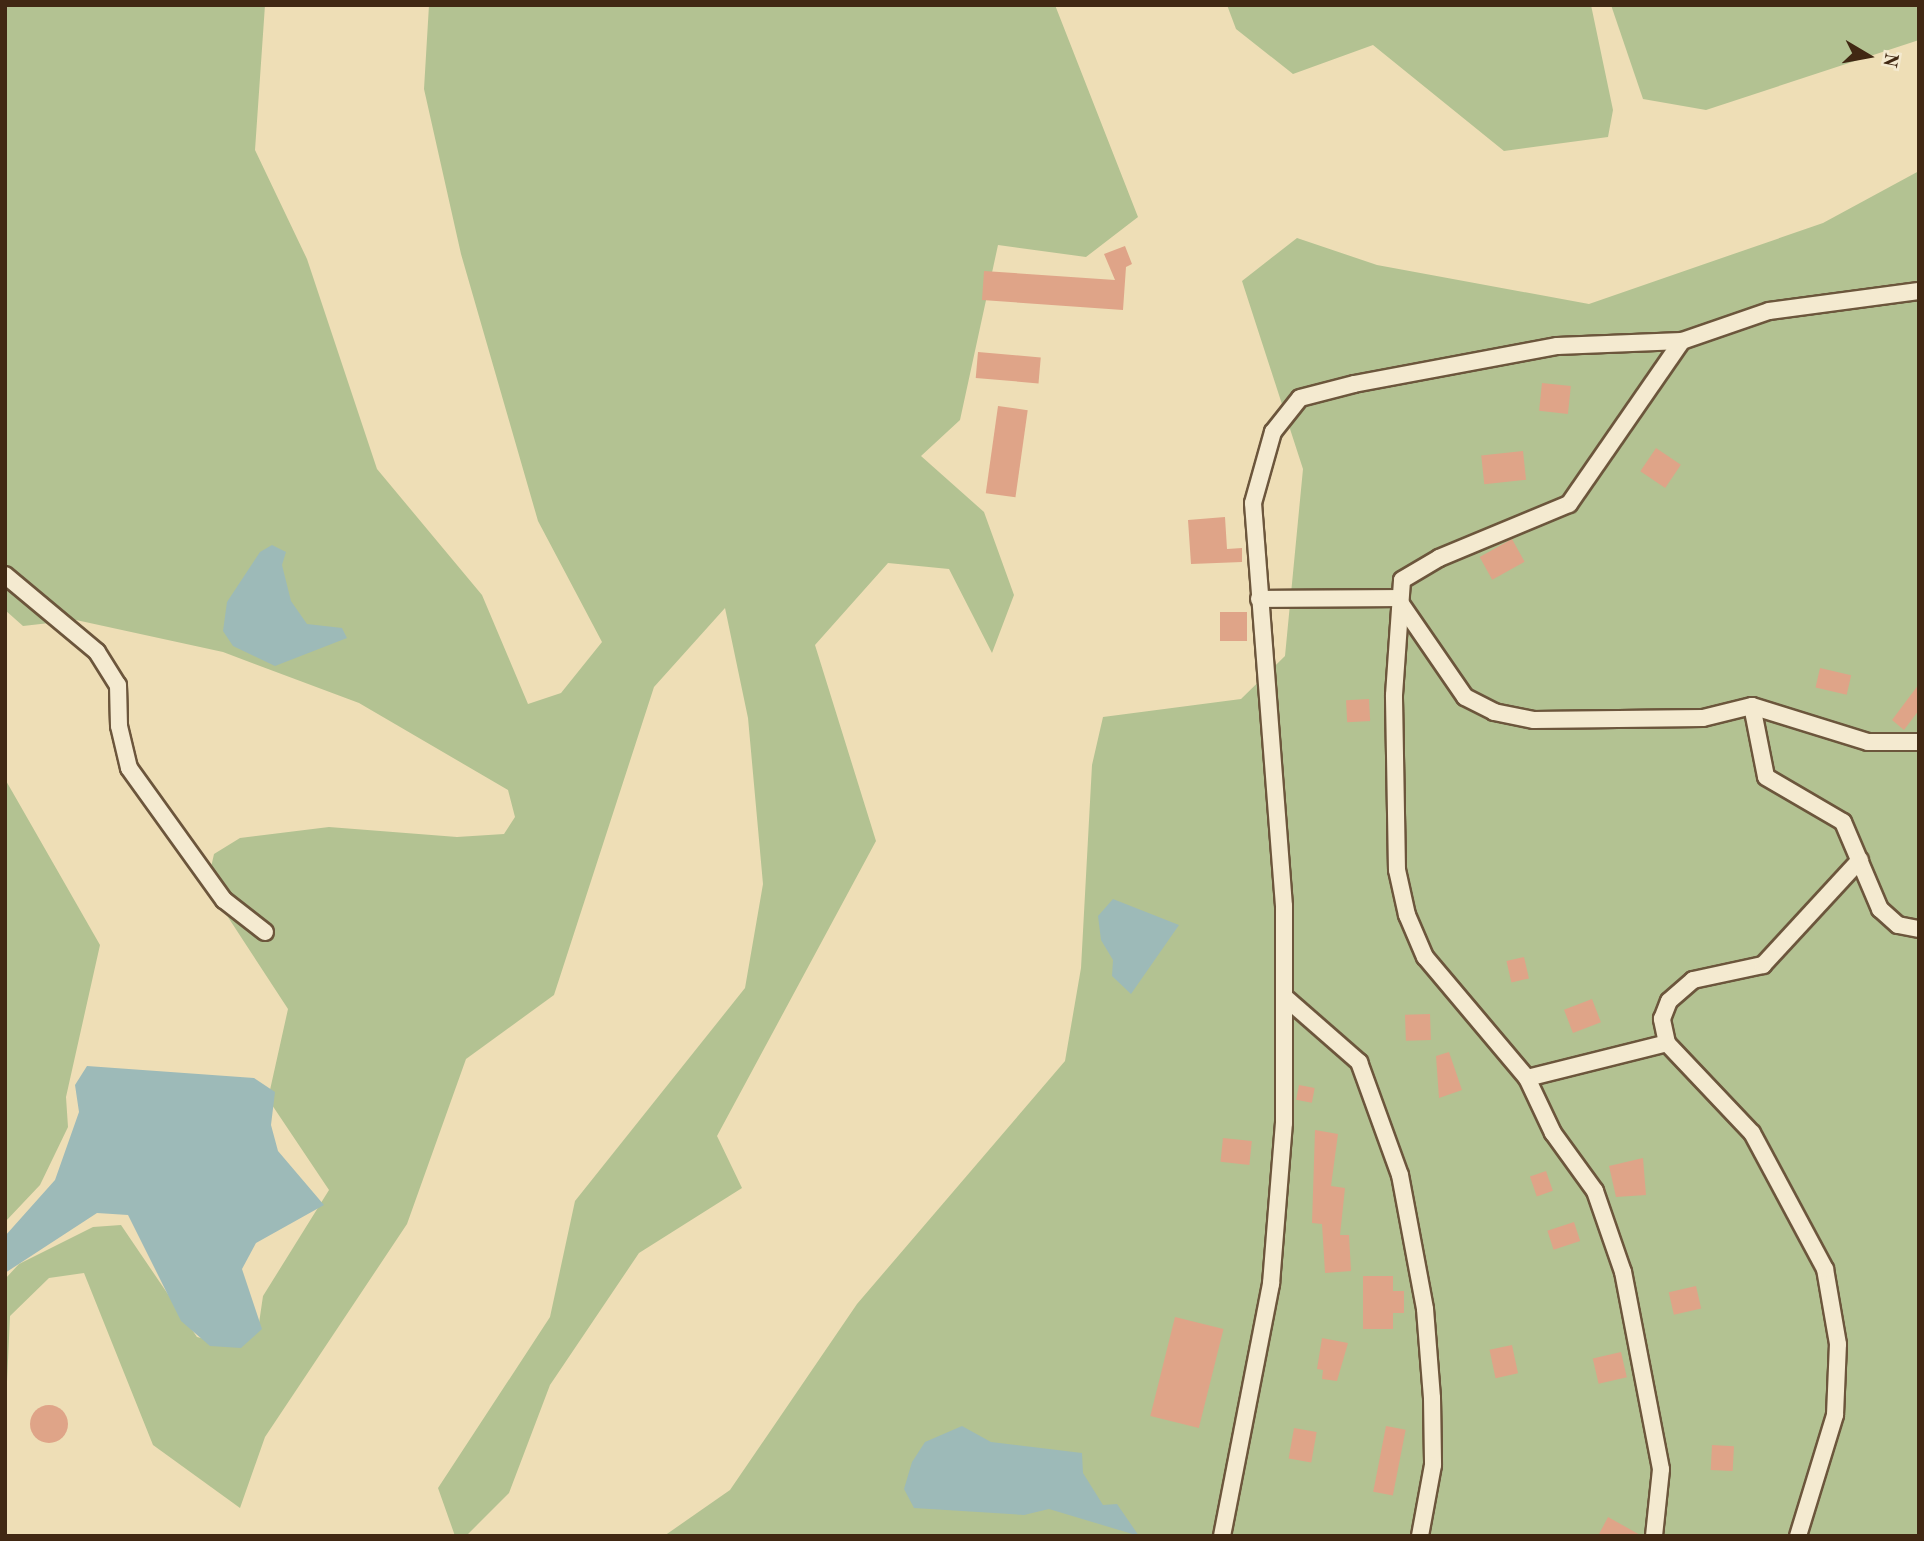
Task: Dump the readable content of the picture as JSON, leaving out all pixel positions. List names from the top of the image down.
{
  "north": "right"
}
